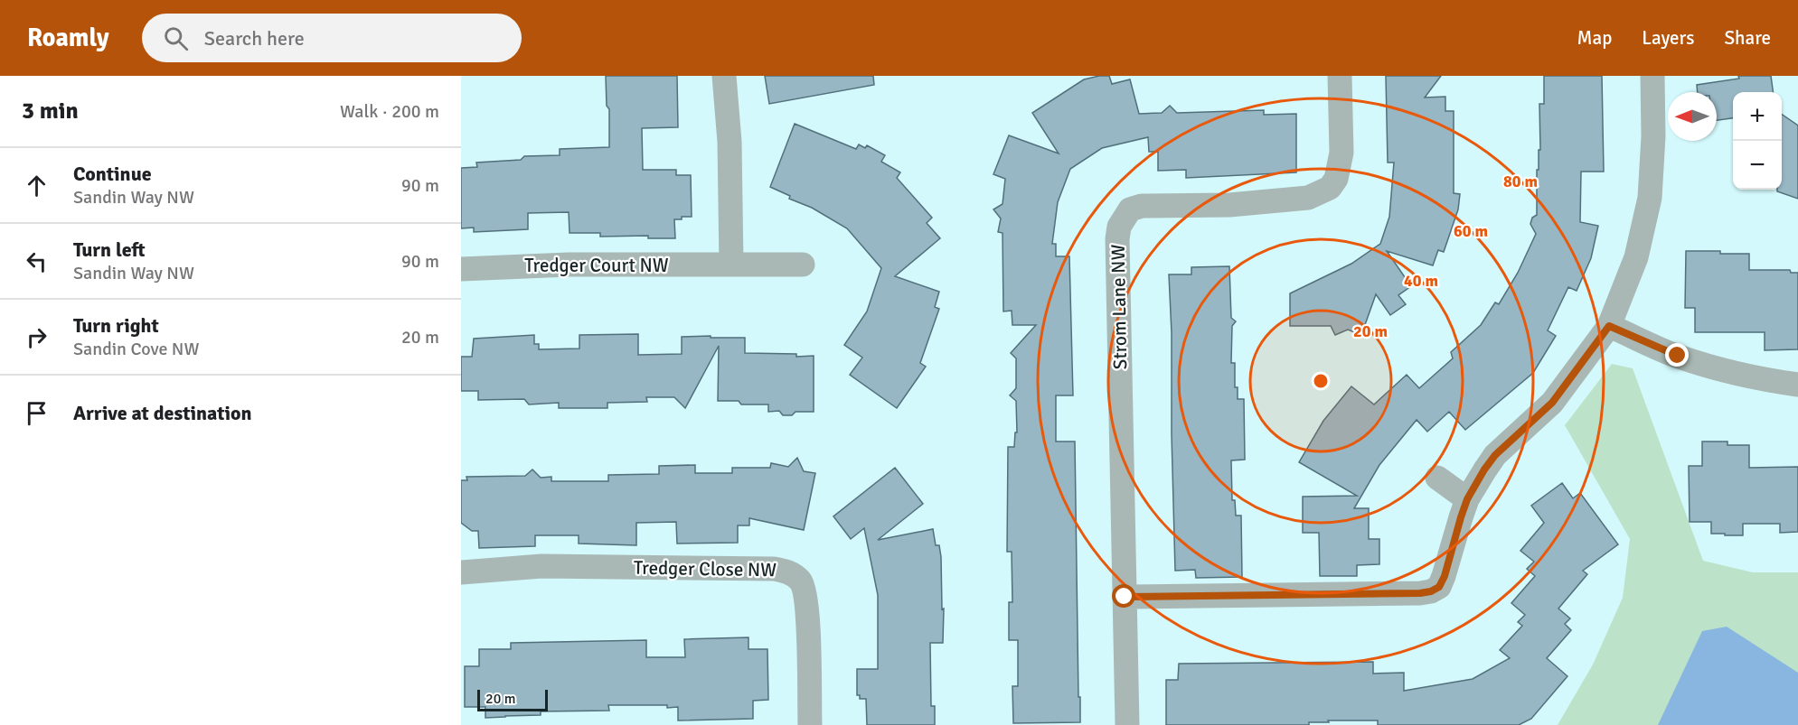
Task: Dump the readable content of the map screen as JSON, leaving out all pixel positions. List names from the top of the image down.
{
  "streets": {
    "street": ["Tredger Court NW", "Strom Lane NW", "Tredger Close NW"]
  },
  "scale_bar": "20 m",
  "north": "left",
  "page": {
    "header": "Roamly",
    "search": "Search here",
    "nav": ["Map", "Layers", "Share"],
    "heading": ["3 min", "Walk · 200 m"],
    "map_buttons": ["+", "−"],
    "list": [
      ["Continue", "Sandin Way NW", "90 m"],
      ["Turn left", "Sandin Way NW", "90 m"],
      ["Turn right", "Sandin Cove NW", "20 m"],
      "Arrive at destination"
    ],
    "scale": "20 m"
  },
  "rings": [
    "80 m",
    "60 m",
    "40 m",
    "20 m"
  ]
}
